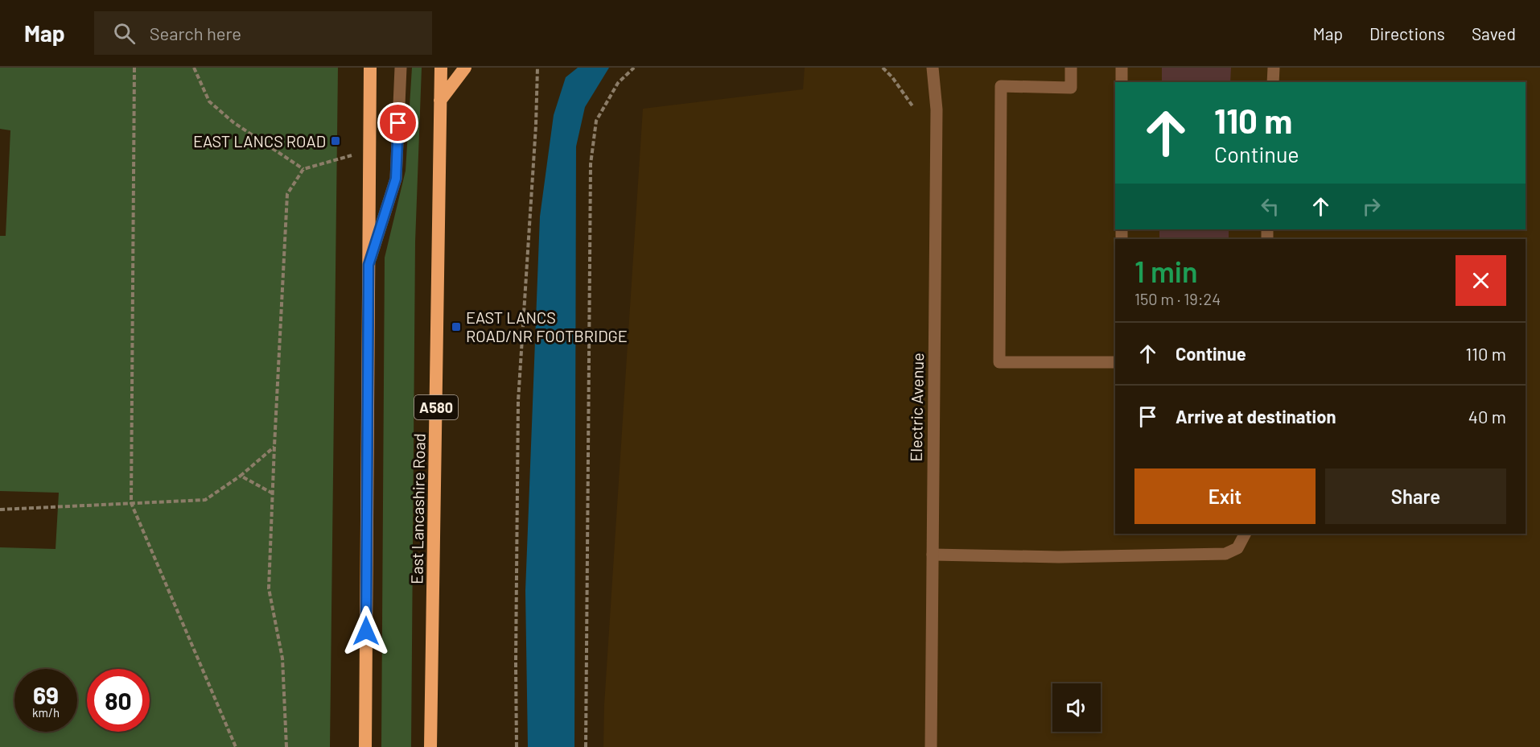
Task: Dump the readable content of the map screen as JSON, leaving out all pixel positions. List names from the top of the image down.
{
  "streets": {
    "highway": ["A580", "East Lancashire Road"],
    "street": ["Electric Avenue"]
  },
  "places": {
    "transit": ["EAST LANCS ROAD", "EAST LANCS ROAD/NR FOOTBRIDGE"]
  },
  "page": {
    "header": "Map",
    "search": "Search here",
    "nav": ["Map", "Directions", "Saved"],
    "turn": ["110 m", "Continue"],
    "heading": ["1 min", "150 m · 19:24"],
    "list": [
      {
        "name": "Continue",
        "value": "110 m"
      },
      {
        "name": "Arrive at destination",
        "value": "40 m"
      }
    ],
    "buttons": ["Exit", "Share"],
    "speed": "69 km/h",
    "limit": "80"
  }
}
